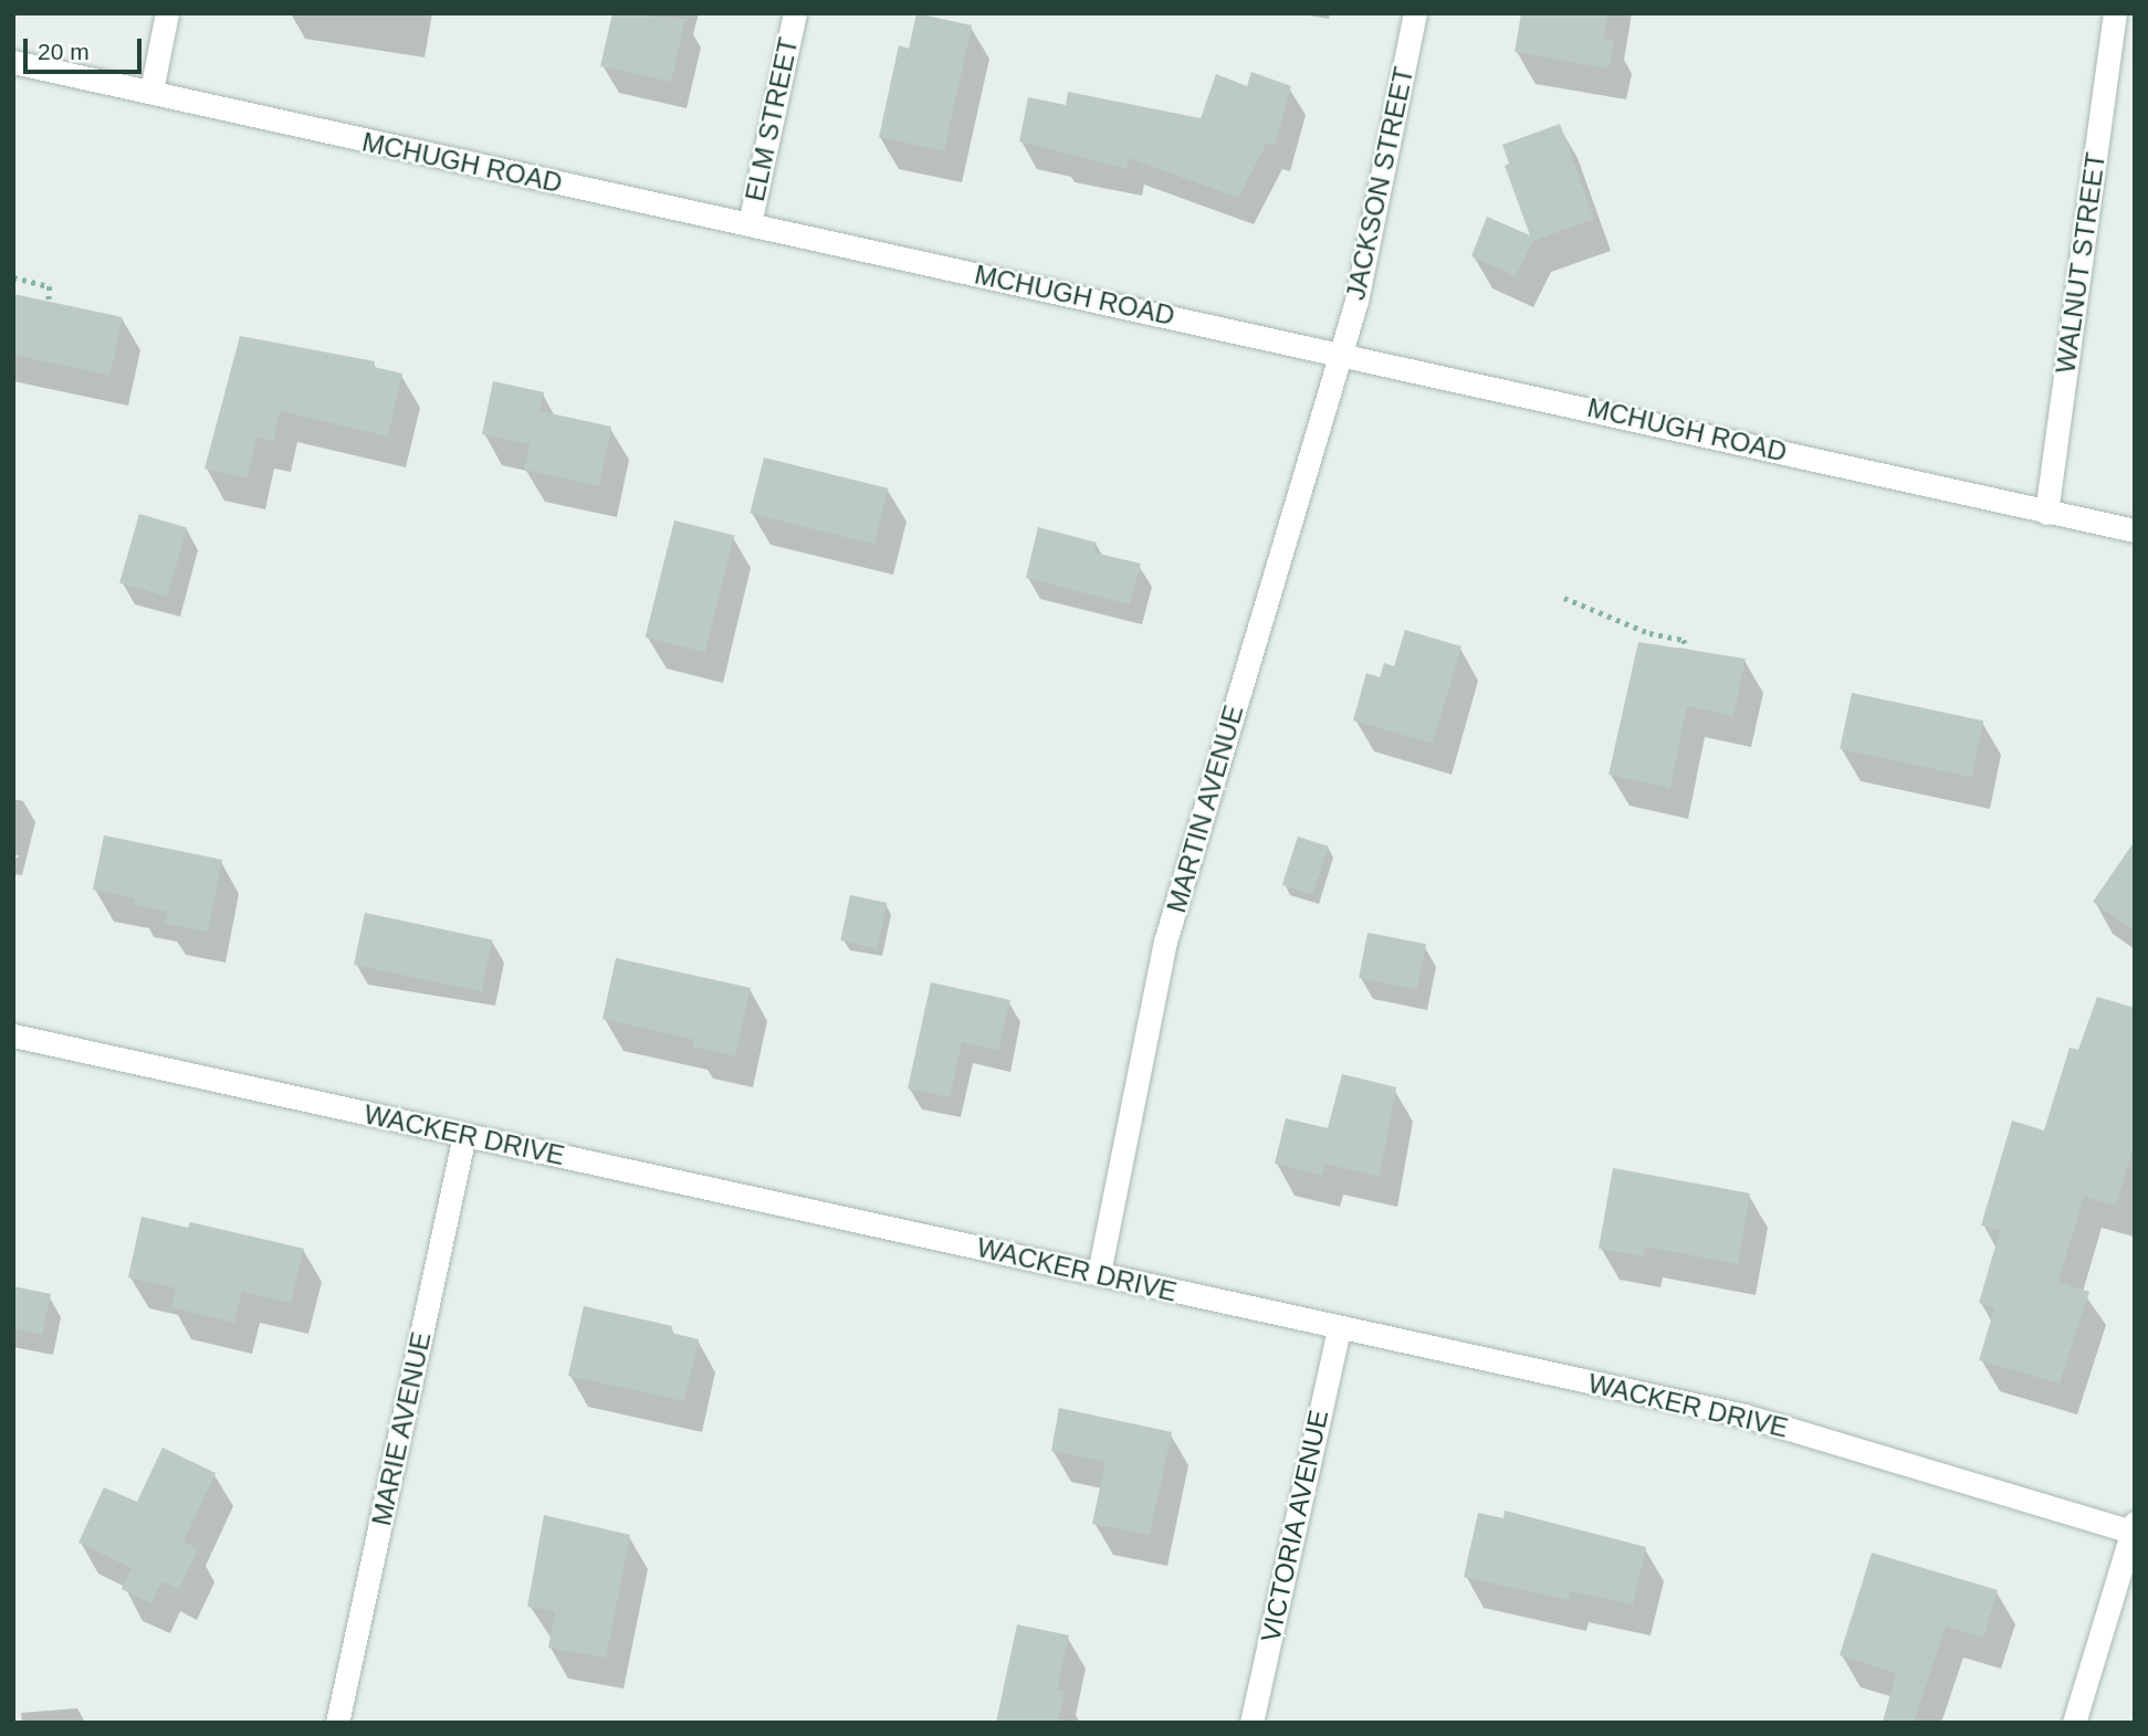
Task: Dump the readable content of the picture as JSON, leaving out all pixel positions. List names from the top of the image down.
{
  "streets": {
    "street": [
      "ELM STREET",
      "MCHUGH ROAD",
      "JACKSON STREET",
      "WALNUT STREET",
      "MARTIN AVENUE",
      "WACKER DRIVE",
      "MARIE AVENUE",
      "VICTORIA AVENUE"
    ]
  },
  "crossings": [
    ["ELM STREET", "MCHUGH ROAD"],
    ["MCHUGH ROAD", "JACKSON STREET"],
    ["MCHUGH ROAD", "WALNUT STREET"],
    ["MCHUGH ROAD", "MARTIN AVENUE"],
    ["JACKSON STREET", "MARTIN AVENUE"],
    ["MARTIN AVENUE", "WACKER DRIVE"],
    ["WACKER DRIVE", "MARIE AVENUE"],
    ["WACKER DRIVE", "VICTORIA AVENUE"]
  ],
  "scale_bar": "20 m"
}
